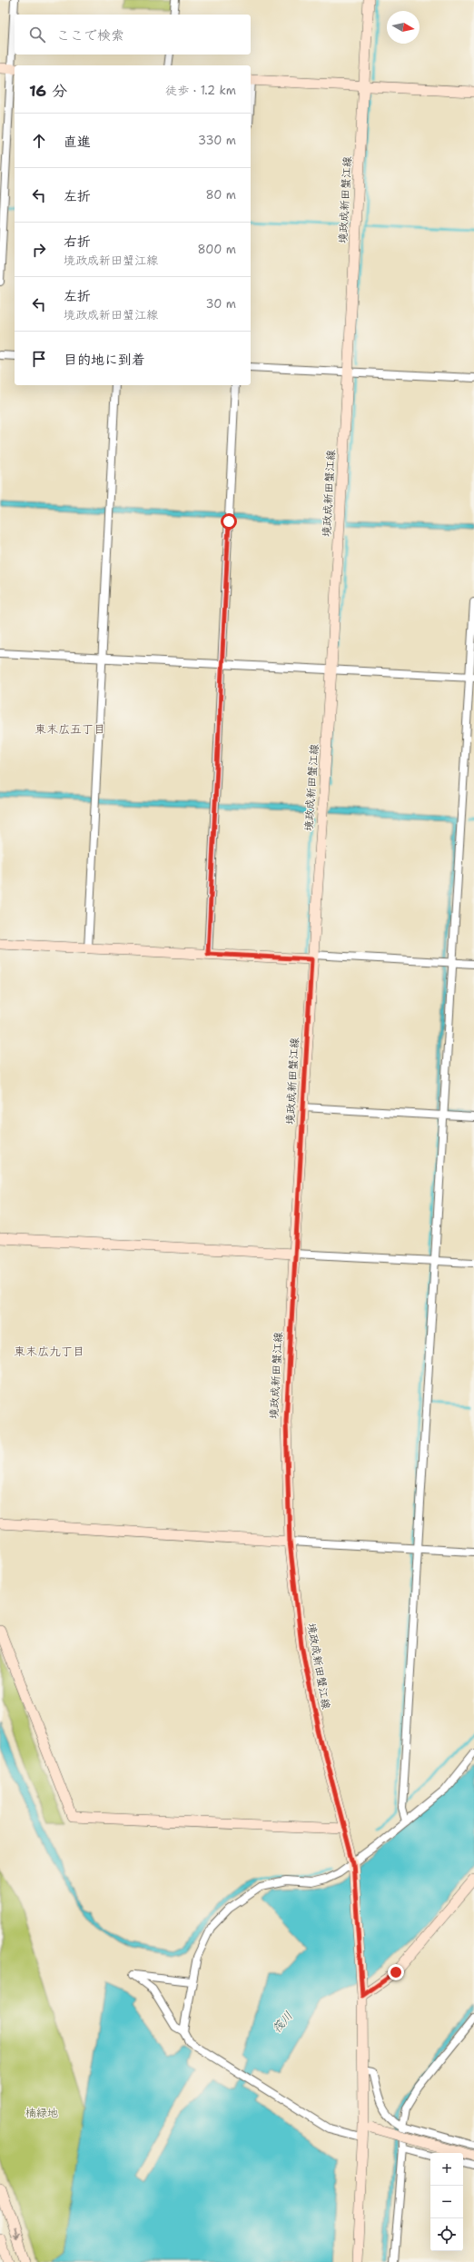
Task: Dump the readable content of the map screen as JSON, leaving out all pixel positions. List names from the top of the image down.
{
  "streets": {
    "main road": ["境政成新田蟹江線"]
  },
  "districts": ["東末広五丁目", "東末広九丁目"],
  "water": ["筏川"],
  "parks": ["楠緑地"],
  "north": "right",
  "page": {
    "search": "ここで検索",
    "heading": ["16 分", "徒歩 · 1.2 km"],
    "list": [
      ["直進", "330 m"],
      ["左折", "80 m"],
      ["右折", "境政成新田蟹江線", "800 m"],
      ["左折", "境政成新田蟹江線", "30 m"],
      "目的地に到着"
    ],
    "map_buttons": ["+", "−"]
  }
}
